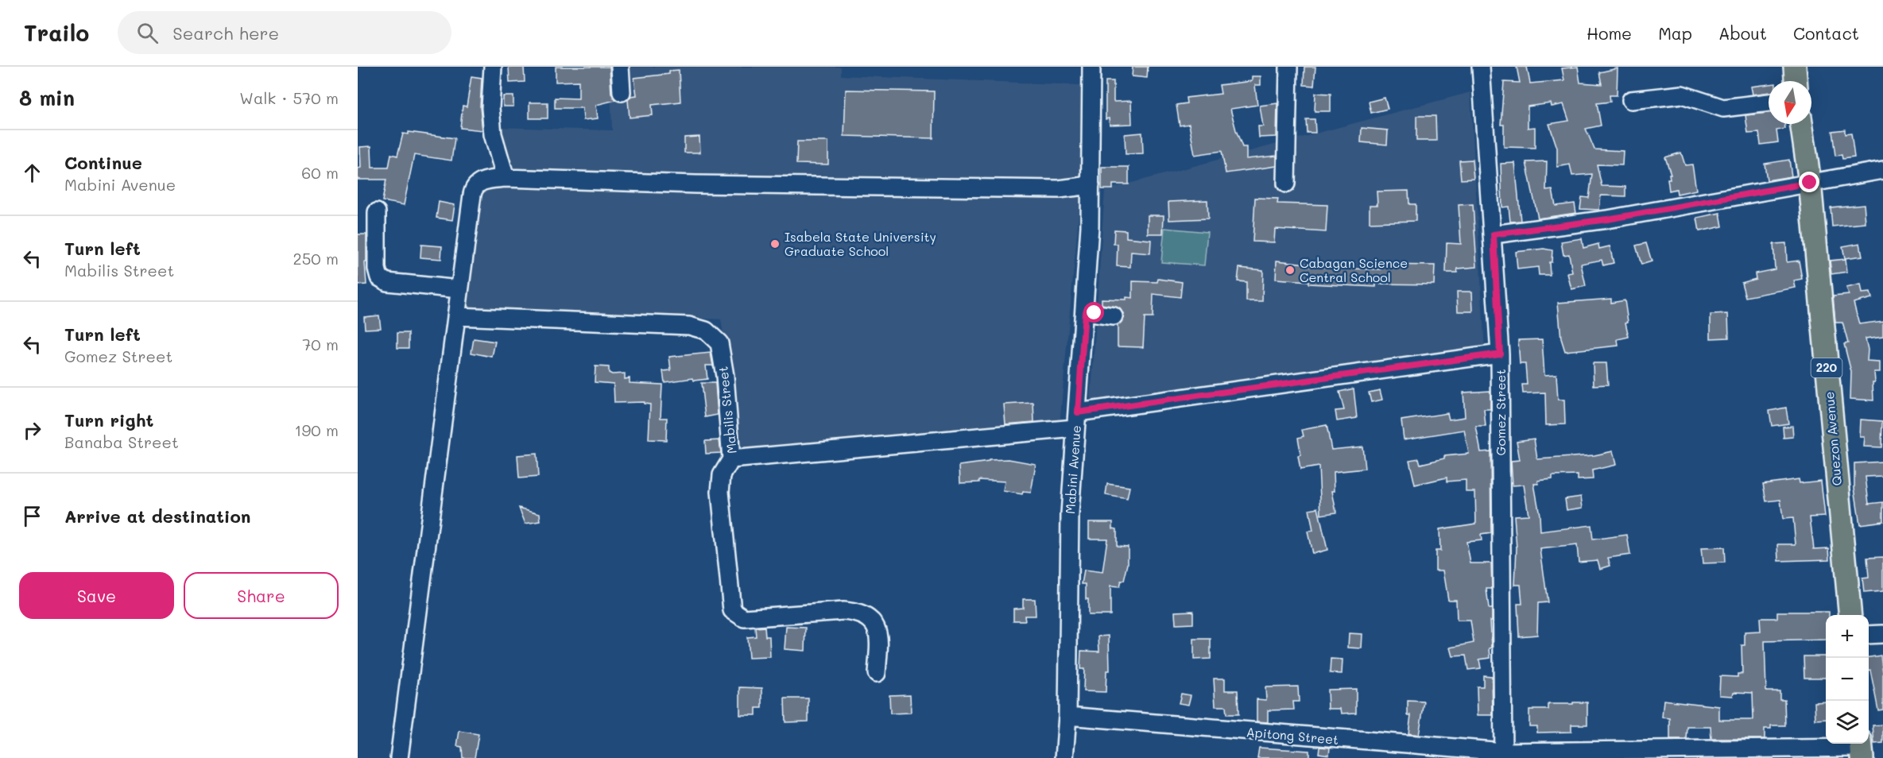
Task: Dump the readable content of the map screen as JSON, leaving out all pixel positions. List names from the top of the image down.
{
  "streets": {
    "main road": ["220", "Quezon Avenue"],
    "street": [
      "Mabilis Street",
      "Gomez Street",
      "Mabini Avenue",
      "Apitong Street"
    ]
  },
  "crossings": [
    ["Mabilis Street", "Gomez Street"],
    ["Mabilis Street", "Mabini Avenue"],
    ["Gomez Street", "Apitong Street"],
    ["Mabini Avenue", "Apitong Street"]
  ],
  "places": ["Isabela State University Graduate School", "Cabagan Science Central School"],
  "north": "bottom",
  "page": {
    "header": "Trailo",
    "search": "Search here",
    "nav": [
      "Home",
      "Map",
      "About",
      "Contact"
    ],
    "heading": ["8 min", "Walk · 570 m"],
    "list": [
      ["Continue", "Mabini Avenue", "60 m"],
      ["Turn left", "Mabilis Street", "250 m"],
      ["Turn left", "Gomez Street", "70 m"],
      ["Turn right", "Banaba Street", "190 m"],
      "Arrive at destination"
    ],
    "buttons": ["Save", "Share"],
    "map_buttons": ["+", "−"]
  }
}
